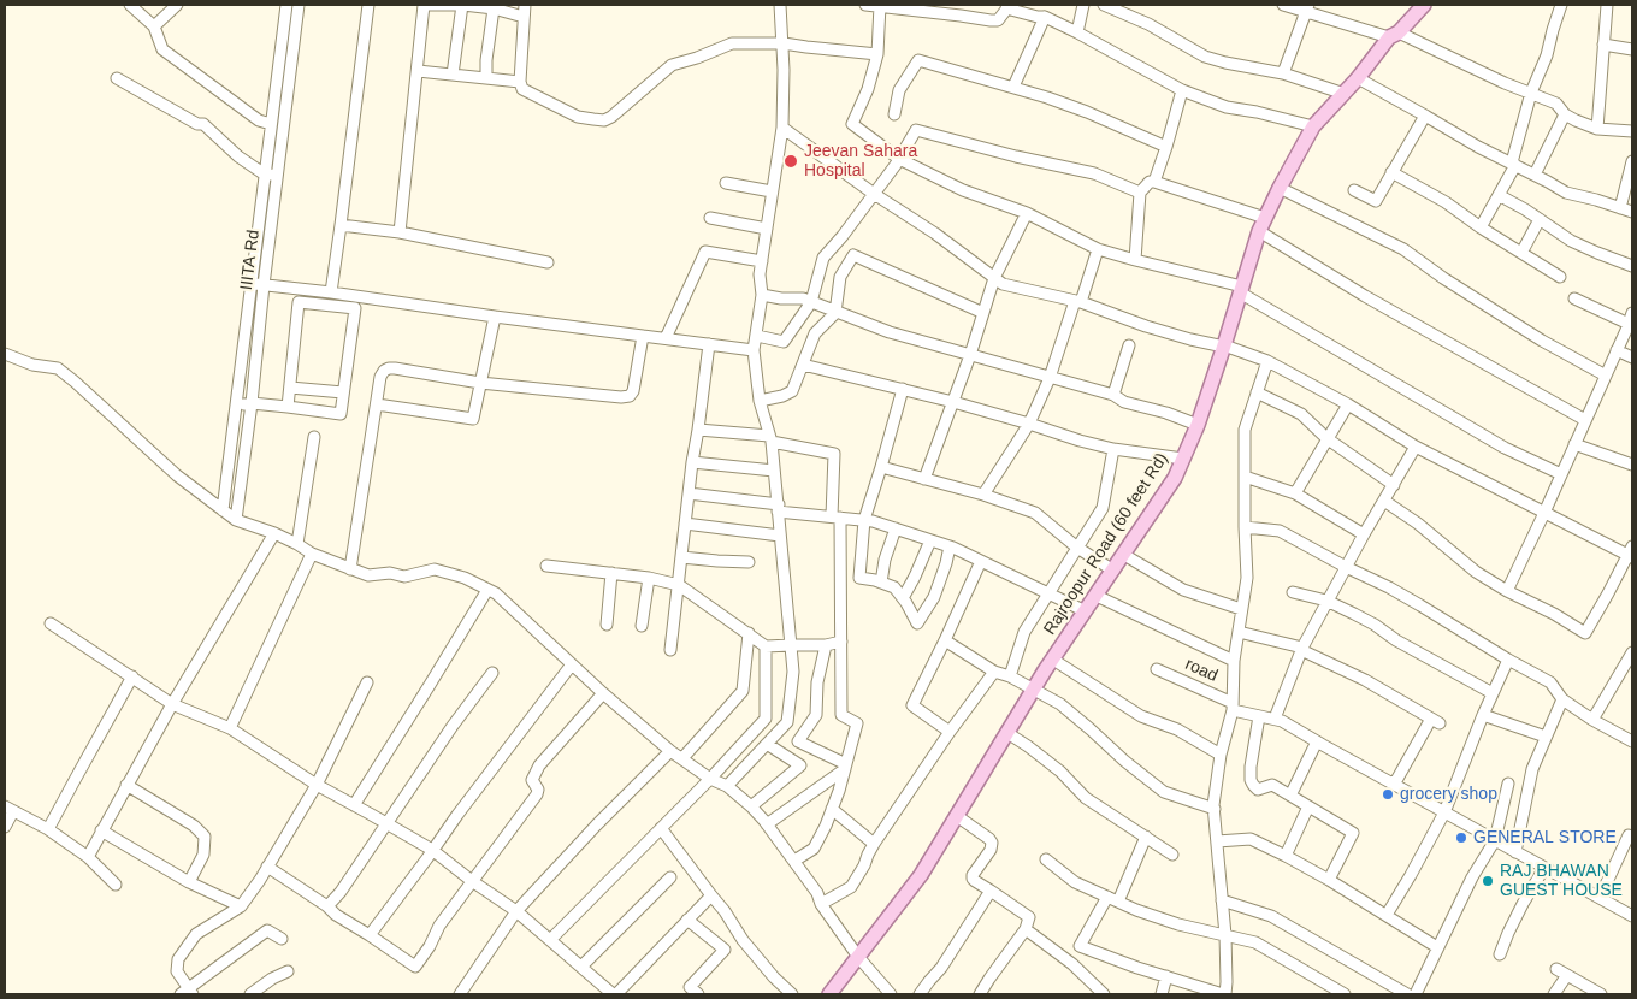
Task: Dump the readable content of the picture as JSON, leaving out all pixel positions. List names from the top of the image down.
{
  "streets": {
    "main road": ["Rajroopur Road (60 feet Rd)"],
    "street": ["IIITA Rd", "road"]
  },
  "places": [
    "Jeevan Sahara Hospital",
    "grocery shop",
    "GENERAL STORE",
    "RAJ BHAWAN GUEST HOUSE"
  ]
}
